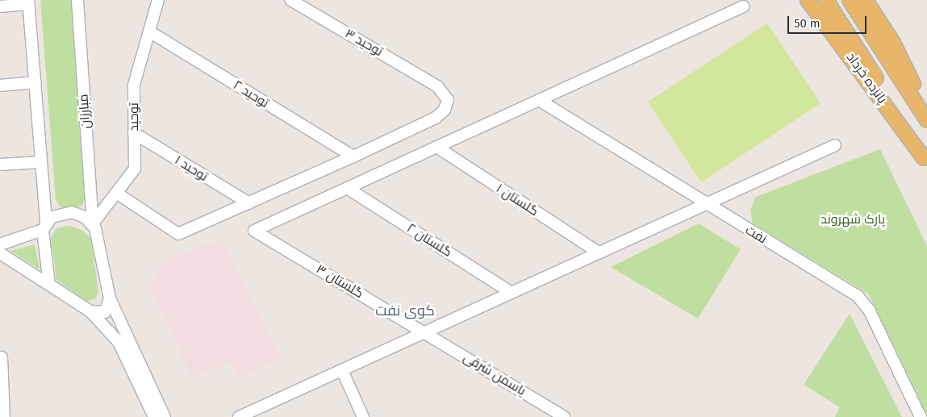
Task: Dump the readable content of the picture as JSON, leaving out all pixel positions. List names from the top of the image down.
{
  "streets": {
    "main road": ["پانزده خرداد"],
    "street": [
      "توحید ۳",
      "توحید ۲",
      "مبارزان",
      "توحید",
      "توحید ۱",
      "گلستان ۱",
      "نفت",
      "گلستان ۲",
      "گلستان ۳",
      "یاسمن شرقی"
    ]
  },
  "crossings": [
    ["توحید ۳", "توحید ۲"],
    ["توحید ۲", "توحید"],
    ["مبارزان", "توحید"],
    ["توحید", "توحید ۱"],
    ["گلستان ۲", "گلستان ۳"],
    ["گلستان ۳", "یاسمن شرقی"]
  ],
  "districts": ["کوی نفت"],
  "parks": ["پارک شهروند"],
  "scale_bar": "50 m"
}
